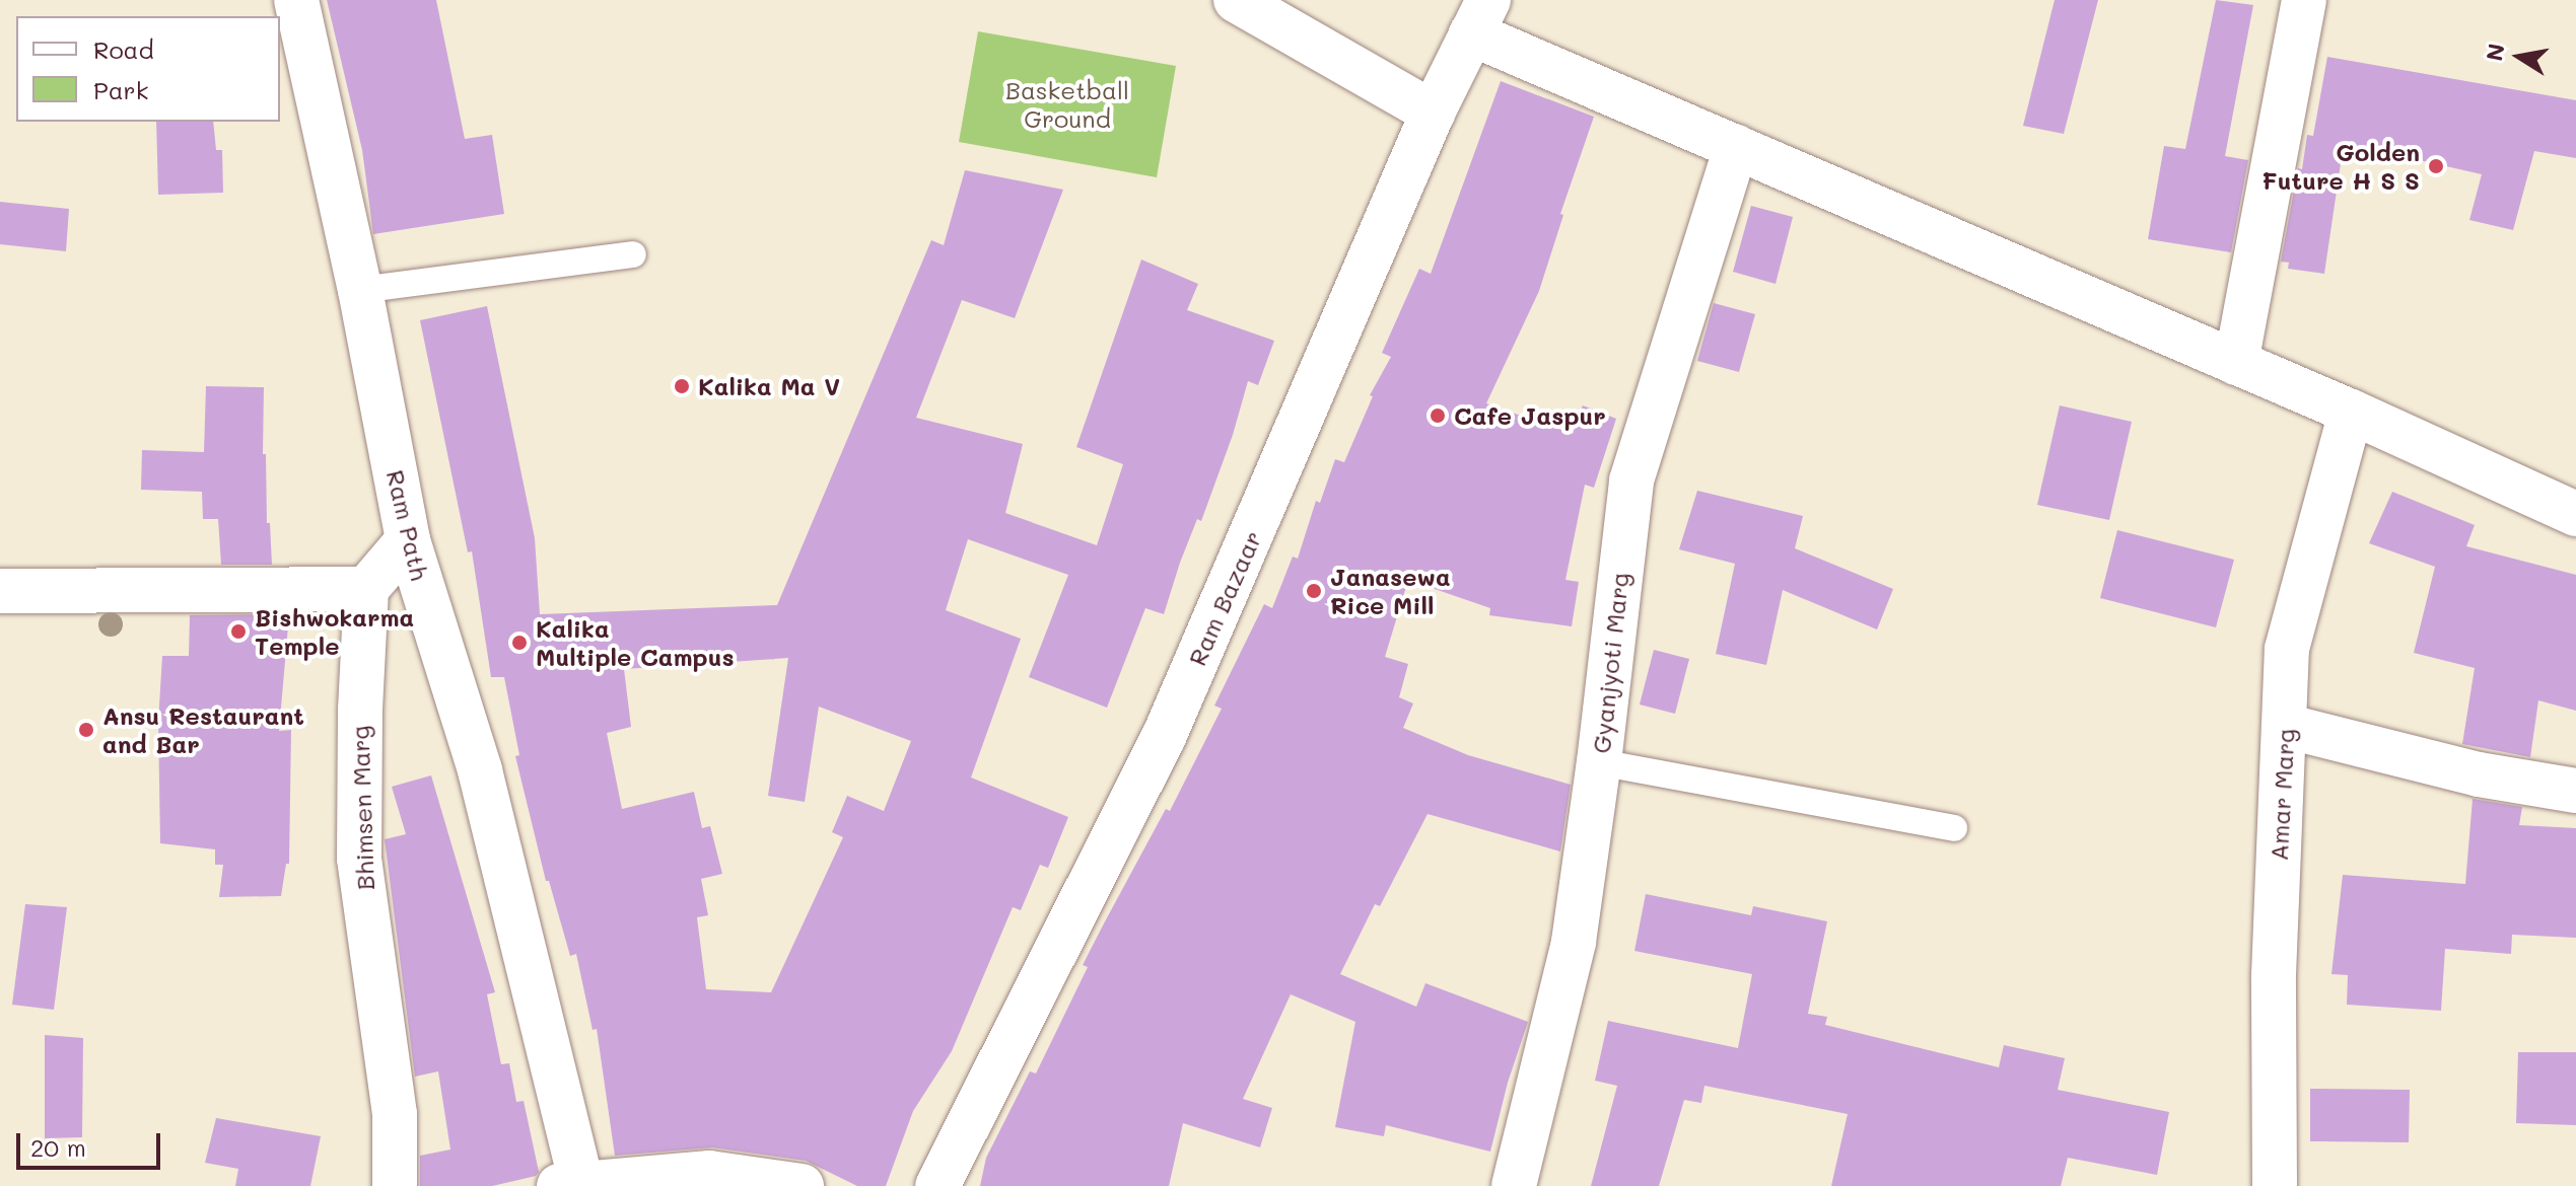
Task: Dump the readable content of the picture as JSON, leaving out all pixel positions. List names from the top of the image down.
{
  "streets": {
    "street": [
      "Ram Path",
      "Ram Bazaar",
      "Gyanjyoti Marg",
      "Amar Marg",
      "Bhimsen Marg"
    ]
  },
  "parks": ["Basketball Ground"],
  "places": [
    "Golden Future H S S",
    "Kalika Ma V",
    "Cafe Jaspur",
    "Janasewa Rice Mill",
    "Bishwokarma Temple",
    "Kalika Multiple Campus",
    "Ansu Restaurant and Bar"
  ],
  "legend": ["Road", "Park"],
  "scale_bar": "20 m",
  "north": "left"
}
